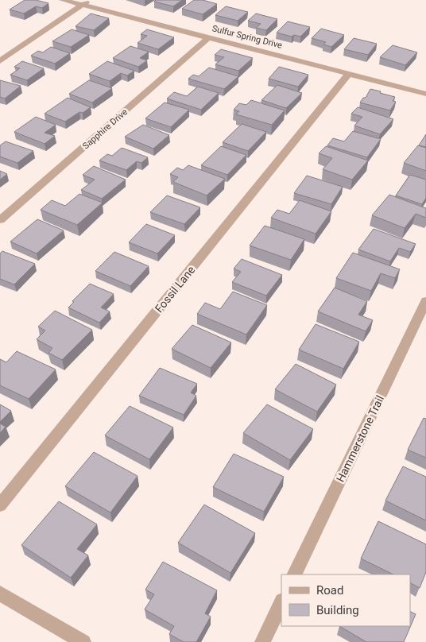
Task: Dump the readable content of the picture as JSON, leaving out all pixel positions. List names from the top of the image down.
{
  "streets": {
    "street": [
      "Sulfur Spring Drive",
      "Sapphire Drive",
      "Fossil Lane",
      "Hammerstone Trail"
    ]
  },
  "crossings": [
    ["Sulfur Spring Drive", "Sapphire Drive"],
    ["Sulfur Spring Drive", "Fossil Lane"]
  ],
  "legend": ["Road", "Building"]
}
